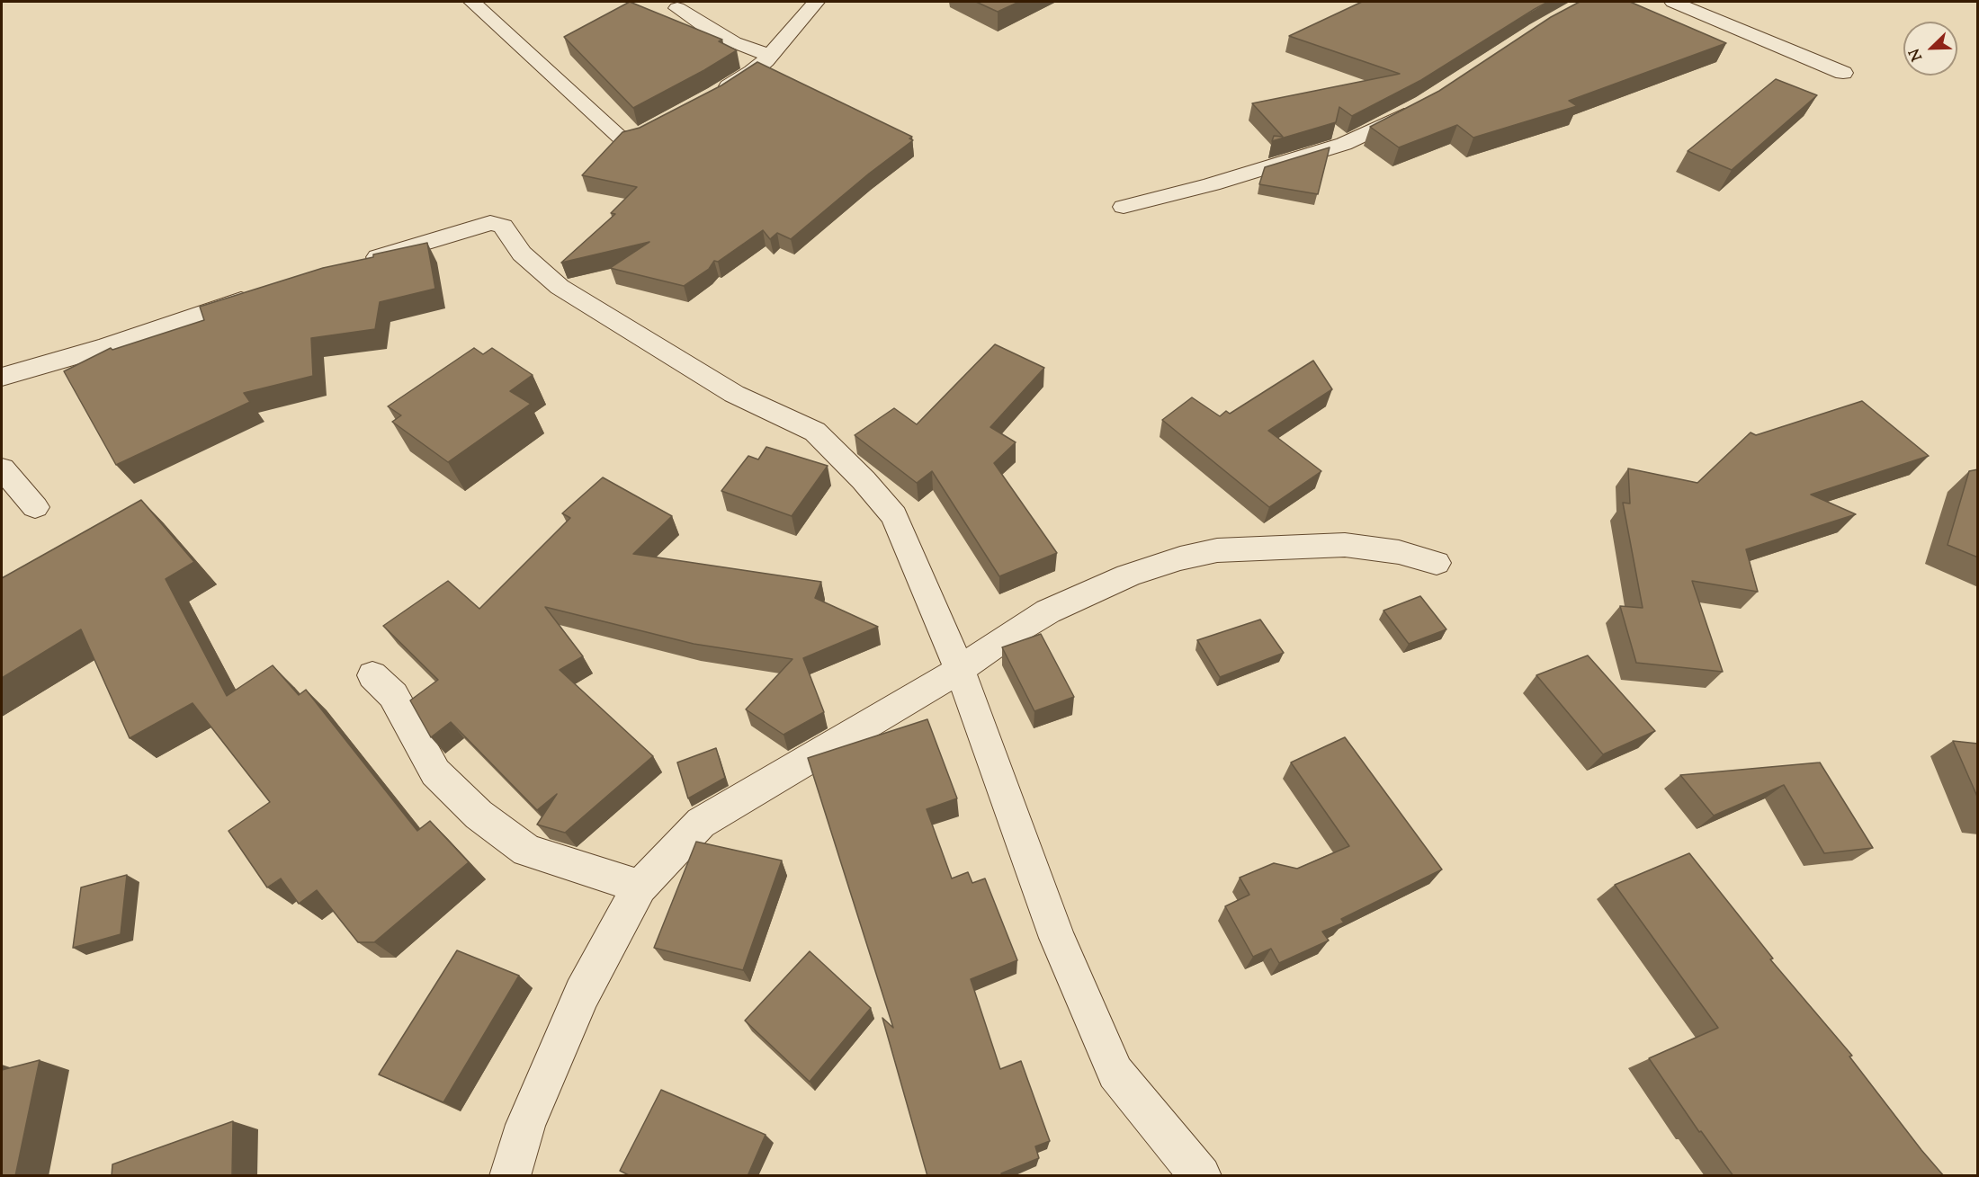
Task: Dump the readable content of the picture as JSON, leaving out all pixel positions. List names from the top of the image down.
{
  "north": "bottom left"
}
